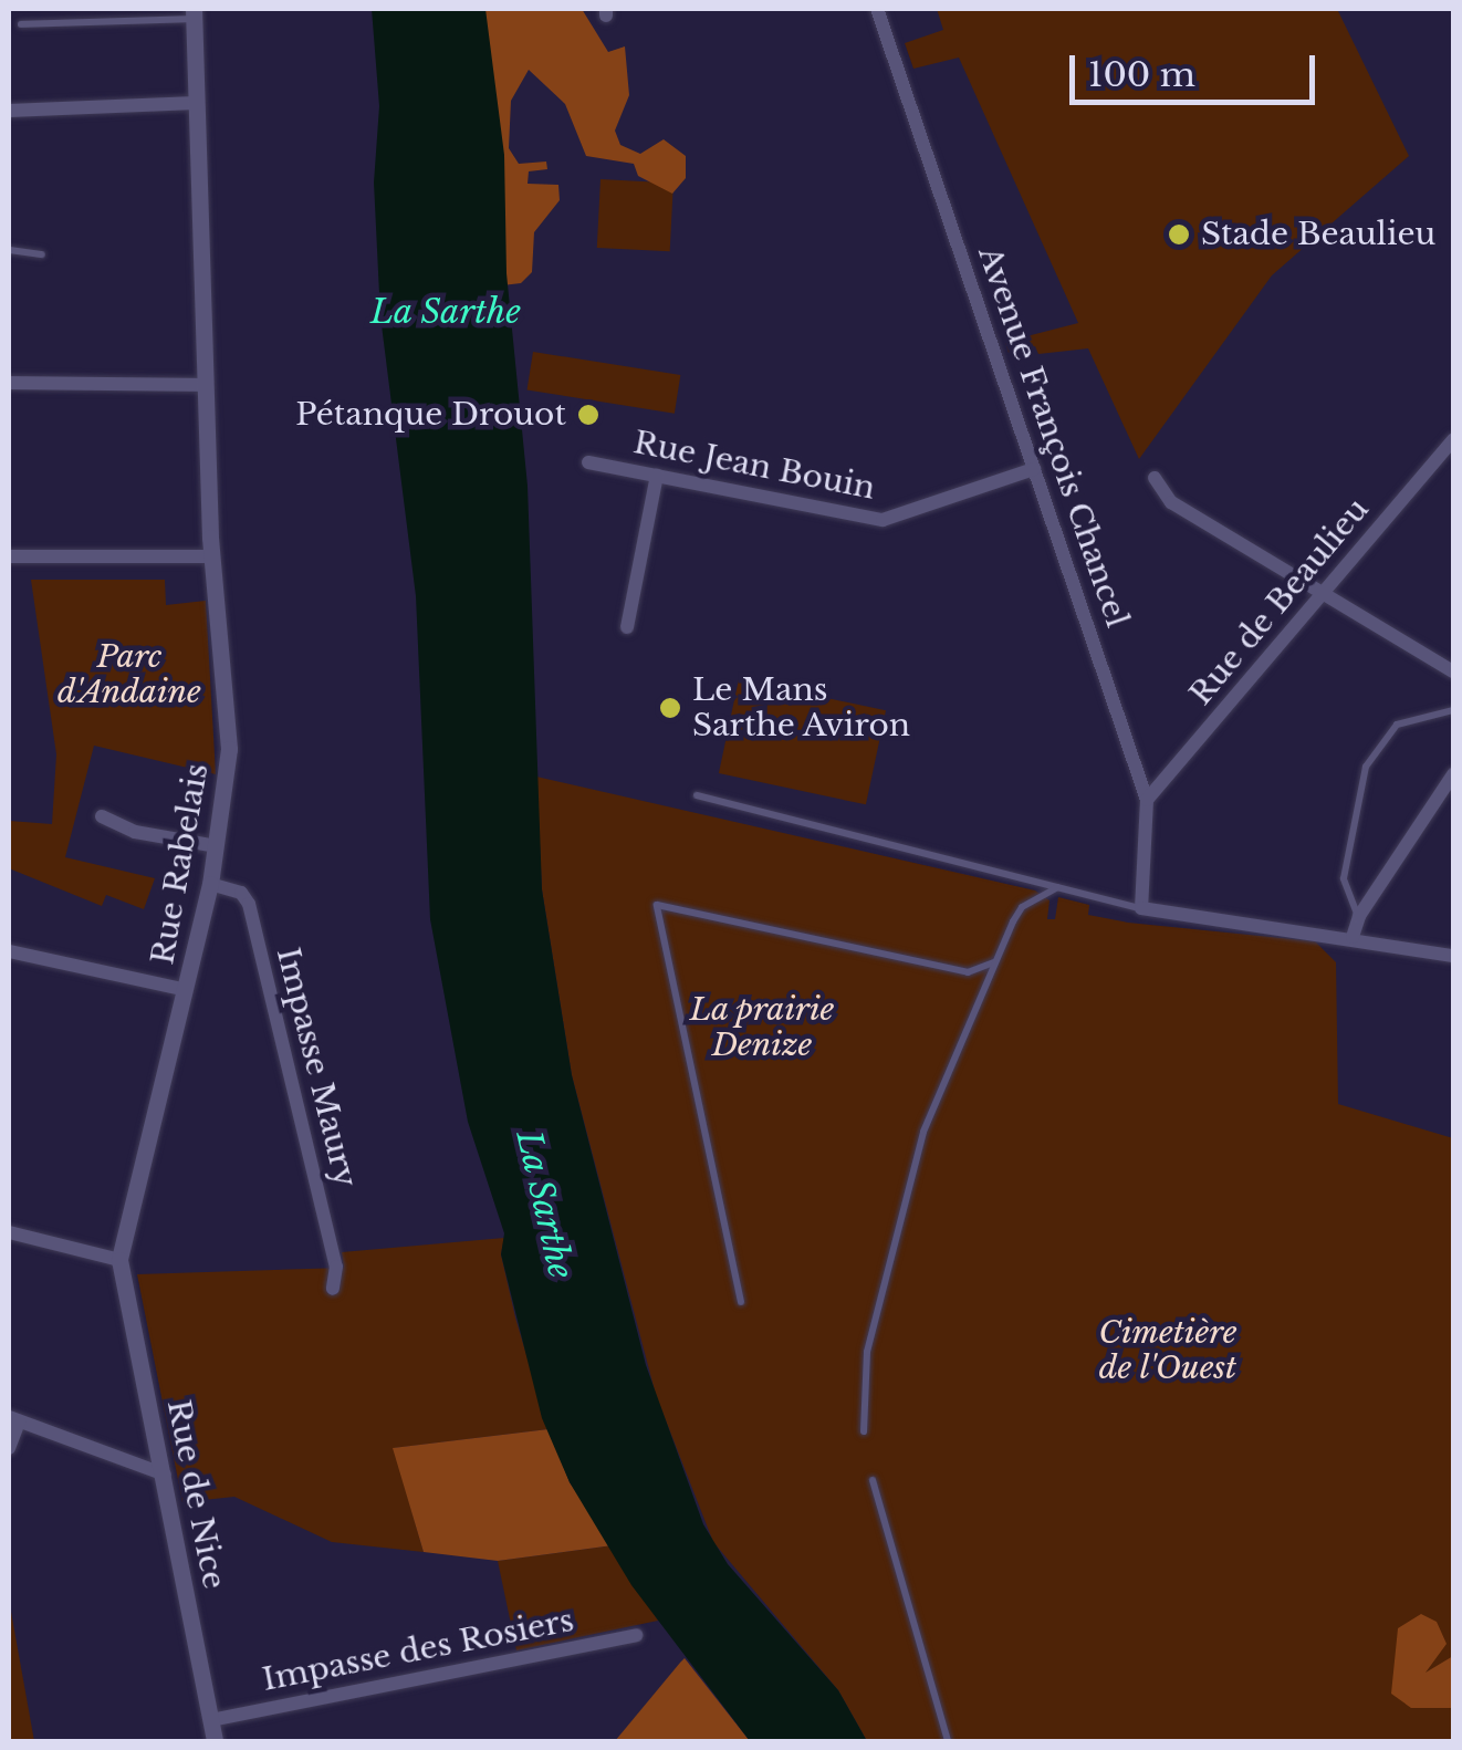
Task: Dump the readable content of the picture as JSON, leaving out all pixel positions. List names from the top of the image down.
{
  "streets": {
    "street": [
      "Avenue François Chancel",
      "Rue Jean Bouin",
      "Rue de Beaulieu",
      "Rue Rabelais",
      "Impasse Maury",
      "Rue de Nice",
      "Impasse des Rosiers"
    ]
  },
  "crossings": [
    ["Avenue François Chancel", "Rue Jean Bouin"],
    ["Avenue François Chancel", "Rue de Beaulieu"],
    ["Rue Rabelais", "Impasse Maury"],
    ["Rue Rabelais", "Rue de Nice"],
    ["Rue de Nice", "Impasse des Rosiers"]
  ],
  "water": ["La Sarthe"],
  "parks": ["Parc d'Andaine", "La prairie Denize", "Cimetière de l'Ouest"],
  "places": ["Stade Beaulieu", "Pétanque Drouot", "Le Mans Sarthe Aviron"],
  "scale_bar": "100 m"
}
